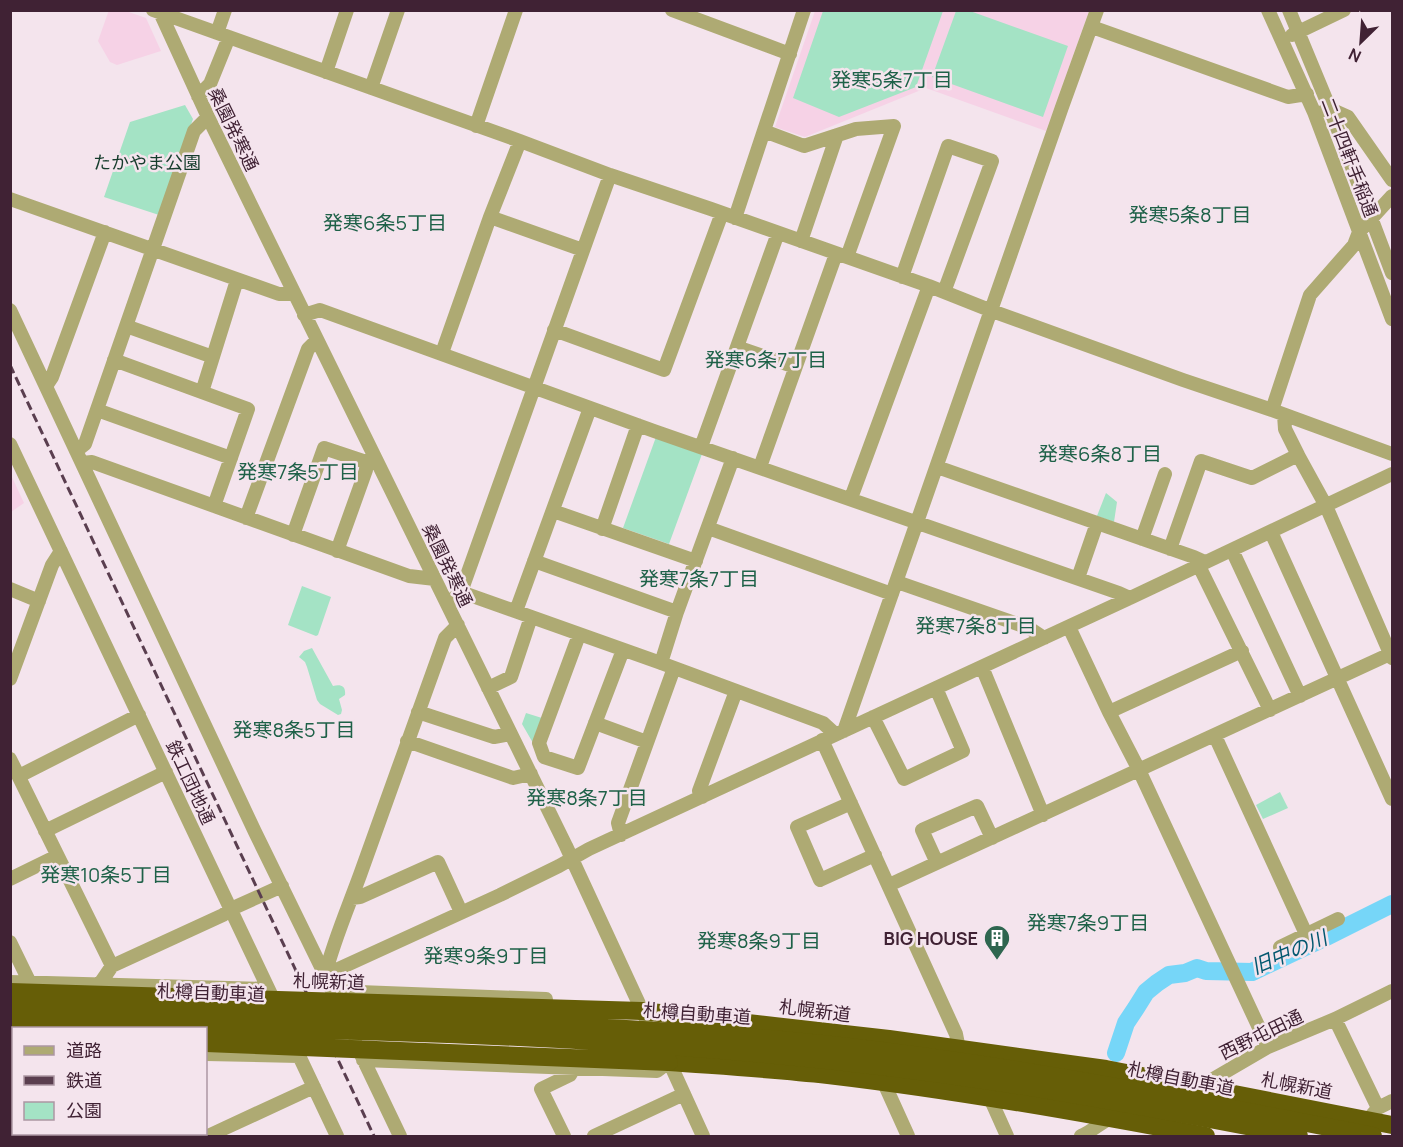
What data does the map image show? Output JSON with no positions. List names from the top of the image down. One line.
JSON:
{"streets":{"highway":["札幌新道","札樽自動車道"],"street":["桑園発寒通","二十四軒手稲通","鉄工団地通","西野屯田通"]},"crossings":[["桑園発寒通","札幌新道"],["札幌新道","札樽自動車道"],["札幌新道","西野屯田通"]],"districts":["発寒5条7丁目","発寒5条8丁目","発寒6条5丁目","発寒6条7丁目","発寒6条8丁目","発寒7条5丁目","発寒7条7丁目","発寒7条8丁目","発寒8条5丁目","発寒8条7丁目","発寒10条5丁目","発寒7条9丁目","発寒8条9丁目","発寒9条9丁目"],"water":["旧中の川"],"parks":["たかやま公園"],"places":{"building":["BIG HOUSE"]},"legend":["道路","鉄道","公園"],"north":"bottom left"}
